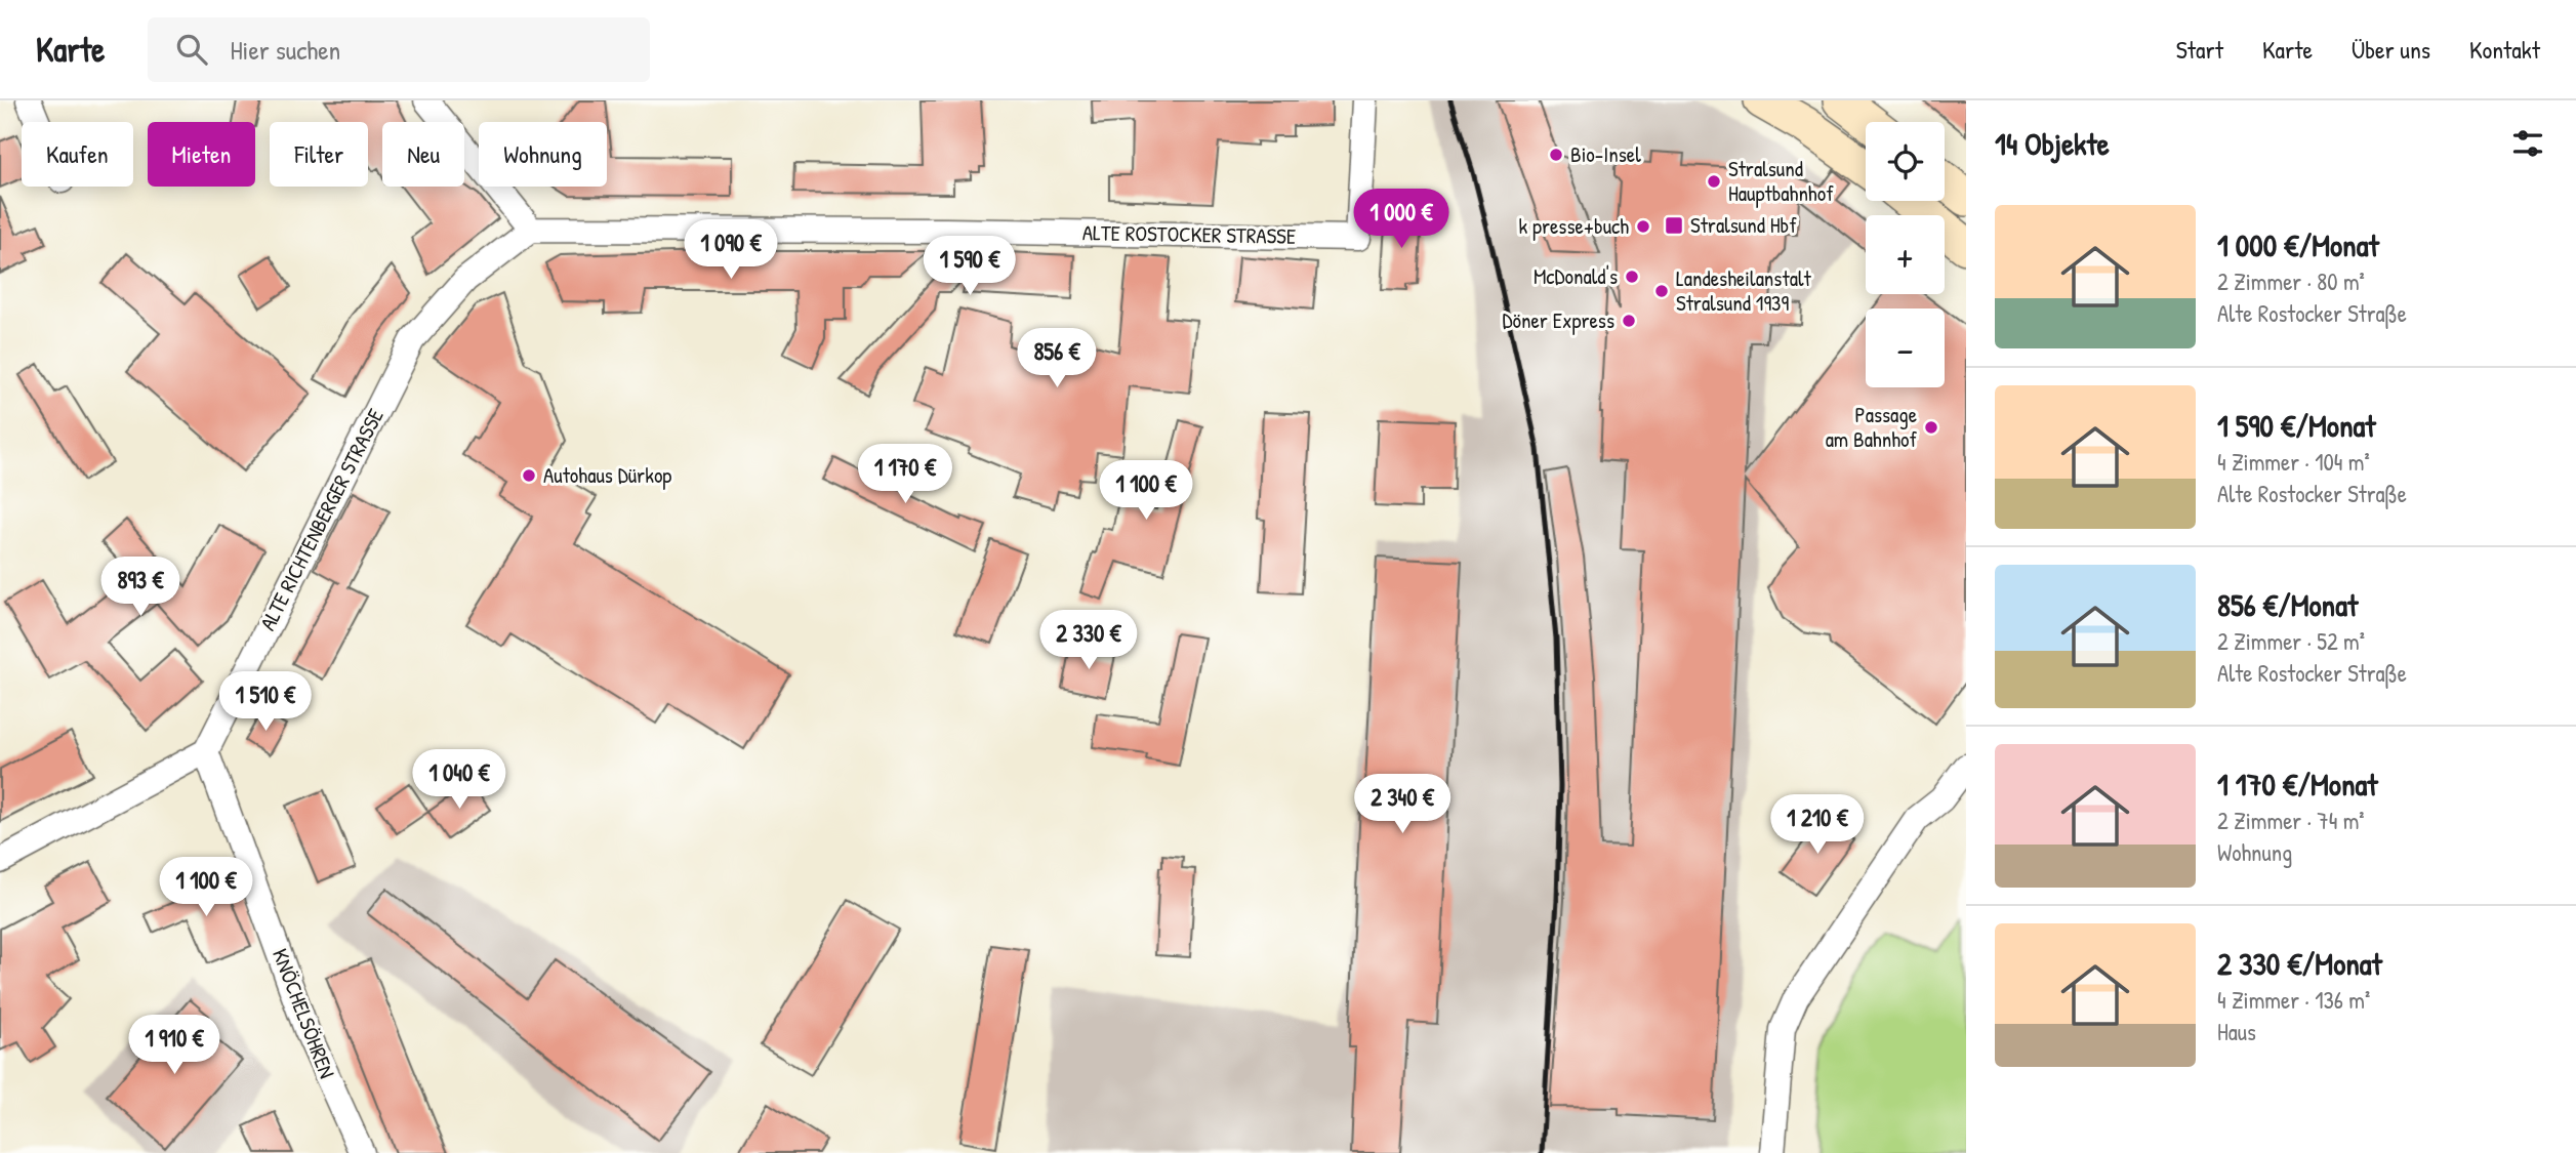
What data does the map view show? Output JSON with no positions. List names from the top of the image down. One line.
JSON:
{"streets":{"street":["ALTE ROSTOCKER STRASSE","ALTE RICHTENBERGER STRASSE","KNÖCHELSÖHREN"]},"crossings":[["ALTE ROSTOCKER STRASSE","ALTE RICHTENBERGER STRASSE"],["ALTE RICHTENBERGER STRASSE","KNÖCHELSÖHREN"]],"places":{"other":["Bio-Insel","Stralsund Hauptbahnhof","k presse+buch","McDonald's","Landesheilanstalt Stralsund 1939","Döner Express","Passage am Bahnhof","Autohaus Dürkop"],"transit":["Stralsund Hbf"]},"page":{"header":"Karte","search":"Hier suchen","nav":["Start","Karte","Über uns","Kontakt"],"heading":"14 Objekte","map_buttons":["+","−"],"chip":["Kaufen","Mieten","Filter","Neu","Wohnung"],"list":[{"name":"1 000 €/Monat","note":"2 Zimmer · 80 m² · Alte Rostocker Straße"},{"name":"1 590 €/Monat","note":"4 Zimmer · 104 m² · Alte Rostocker Straße"},{"name":"856 €/Monat","note":"2 Zimmer · 52 m² · Alte Rostocker Straße"},{"name":"1 170 €/Monat","note":"2 Zimmer · 74 m² · Wohnung"},{"name":"2 330 €/Monat","note":"4 Zimmer · 136 m² · Haus"}],"price":["1 000 €","1 090 €","1 590 €","856 €","1 170 €","1 100 €","893 €","2 330 €","1 510 €","1 040 €","2 340 €","1 210 €","1 100 €","1 910 €"]}}
